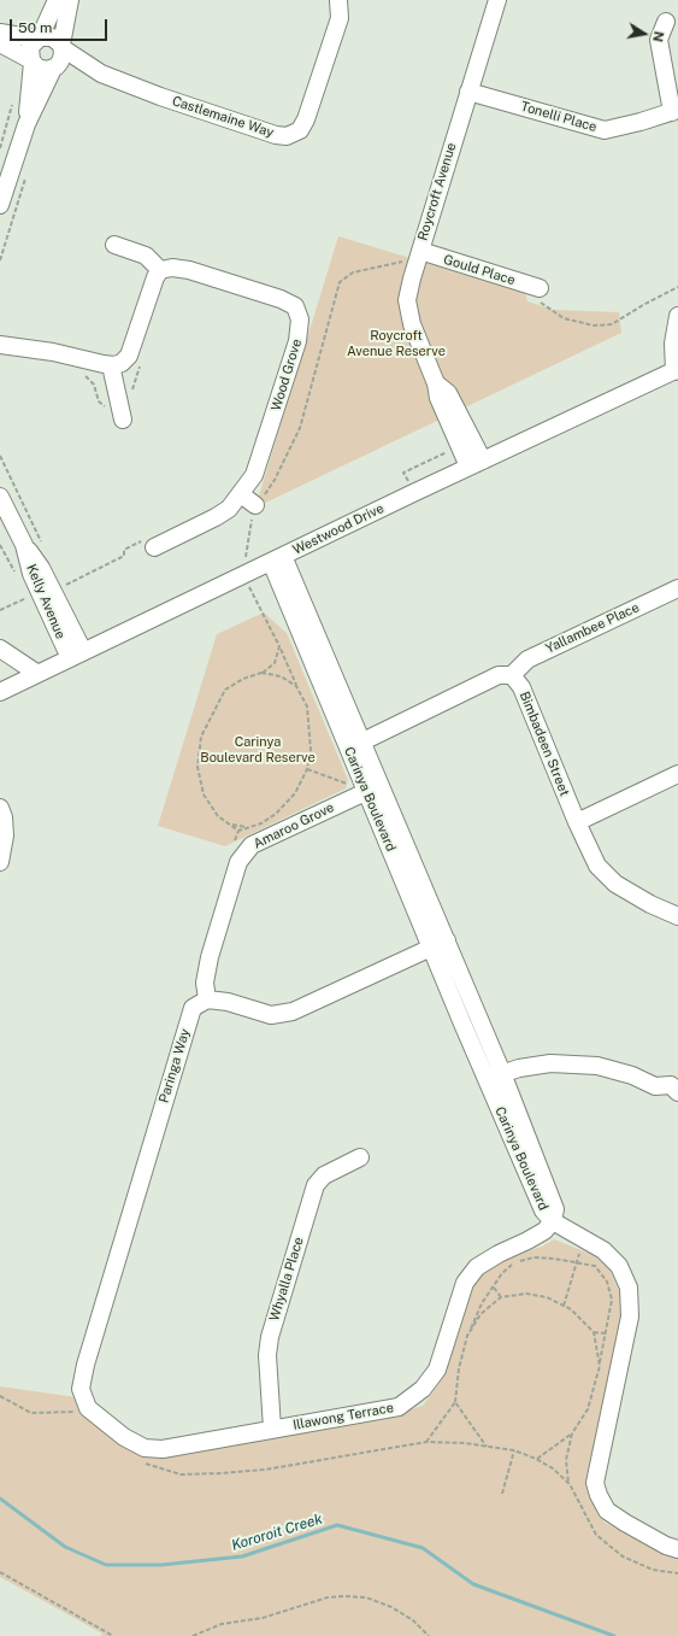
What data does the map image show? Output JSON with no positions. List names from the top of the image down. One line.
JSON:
{"streets":{"street":["Castlemaine Way","Tonelli Place","Roycroft Avenue","Gould Place","Wood Grove","Westwood Drive","Kelly Avenue","Yallambee Place","Bimbadeen Street","Carinya Boulevard","Amaroo Grove","Paringa Way","Whyalla Place","Illawong Terrace"]},"crossings":[["Tonelli Place","Roycroft Avenue"],["Roycroft Avenue","Gould Place"],["Roycroft Avenue","Westwood Drive"],["Westwood Drive","Kelly Avenue"],["Westwood Drive","Carinya Boulevard"],["Yallambee Place","Bimbadeen Street"],["Carinya Boulevard","Amaroo Grove"],["Carinya Boulevard","Illawong Terrace"],["Amaroo Grove","Paringa Way"],["Paringa Way","Illawong Terrace"],["Whyalla Place","Illawong Terrace"]],"water":["Kororoit Creek"],"parks":["Roycroft Avenue Reserve","Carinya Boulevard Reserve"],"scale_bar":"50 m","north":"right"}
